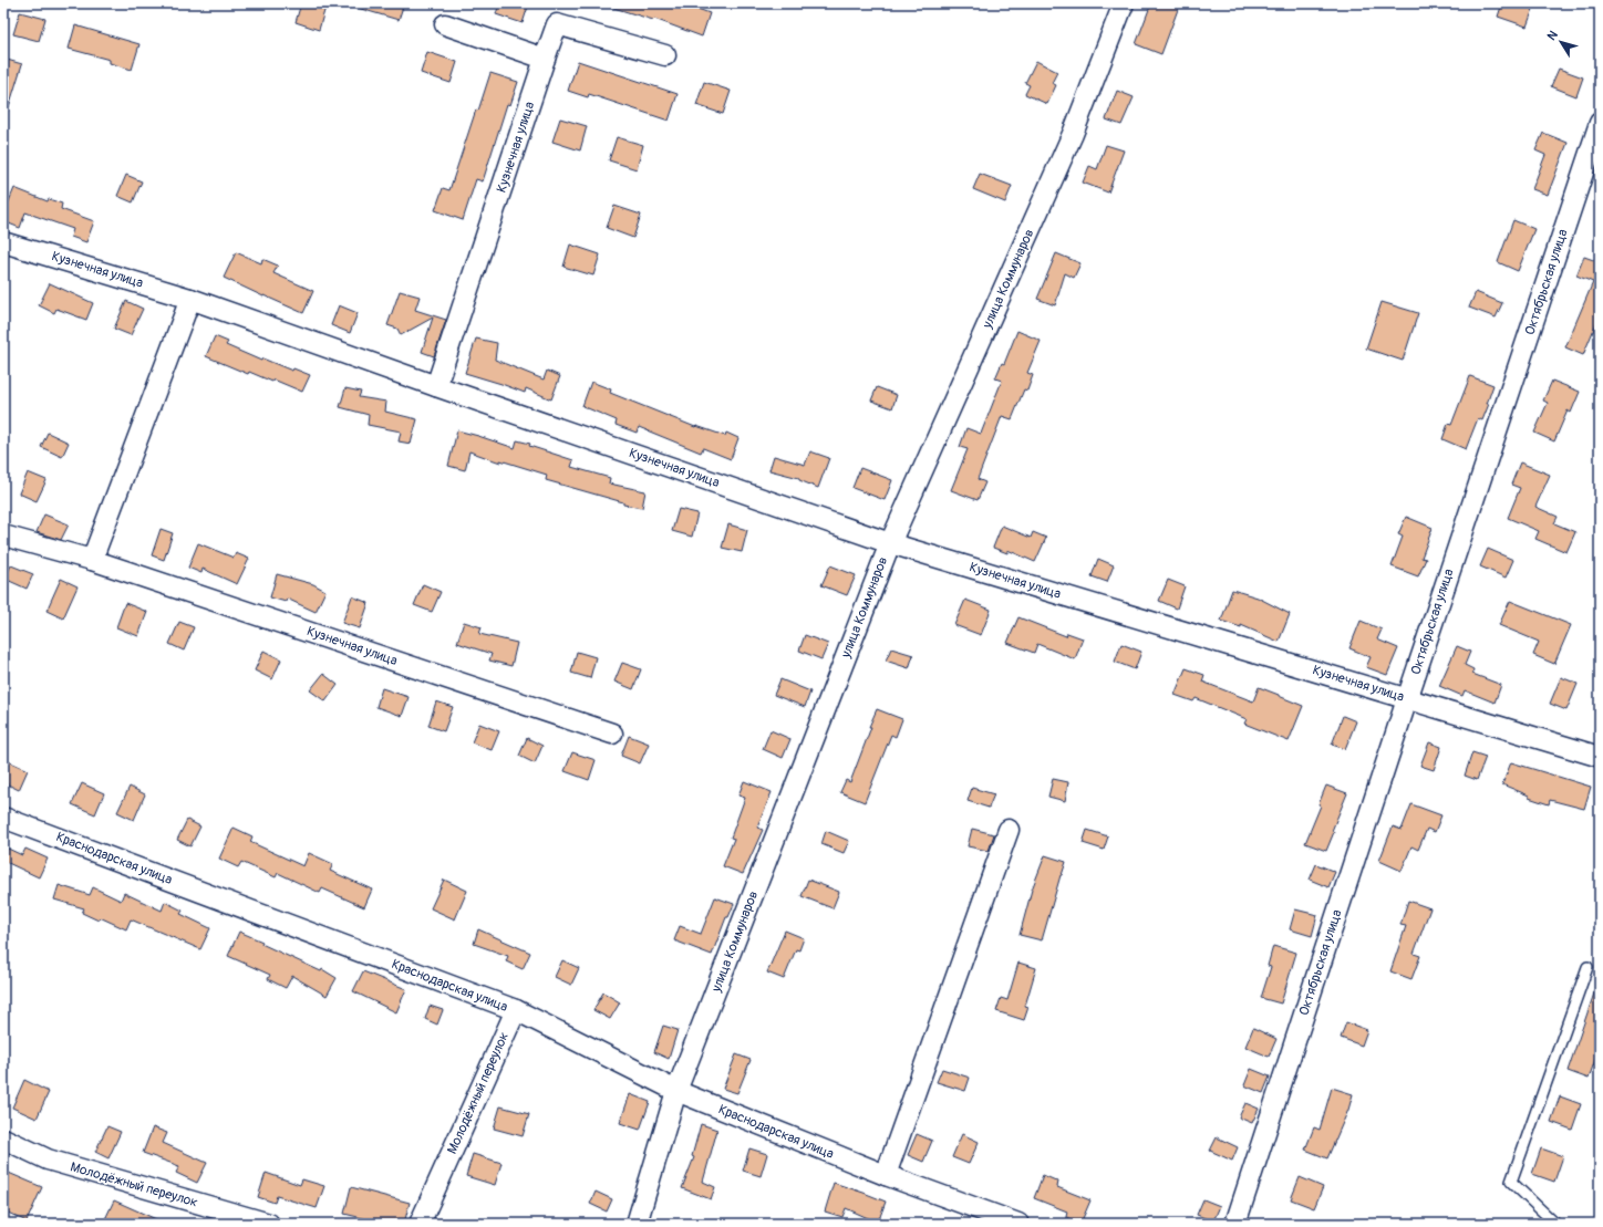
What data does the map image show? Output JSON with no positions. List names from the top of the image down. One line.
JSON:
{"streets":{"street":["Кузнечная улица","улица Коммунаров","Октябрьская улица","Краснодарская улица","Молодёжный переулок"]},"crossings":[["Кузнечная улица","улица Коммунаров"],["Кузнечная улица","Октябрьская улица"],["улица Коммунаров","Краснодарская улица"],["Краснодарская улица","Молодёжный переулок"]],"north":"top left"}
